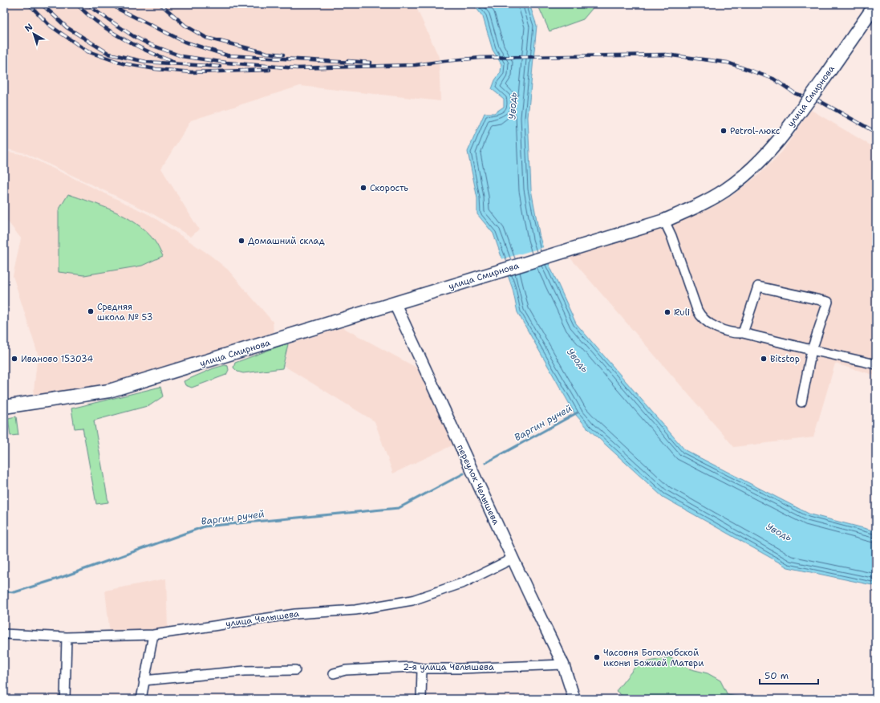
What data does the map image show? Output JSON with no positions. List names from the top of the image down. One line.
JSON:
{"streets":{"main road":["улица Смирнова"],"street":["переулок Челышева","улица Челышева","2-я улица Челышева"]},"crossings":[["улица Смирнова","переулок Челышева"],["переулок Челышева","улица Челышева"],["переулок Челышева","2-я улица Челышева"]],"water":["Уводь","Варгин ручей"],"places":["Petrol-люкс","Скорость","Домашний склад","Средняя школа № 53","Ruli","Иваново 153034","Bitstop","Часовня Боголюбской иконы Божией Матери"],"scale_bar":"50 m","north":"top left"}
